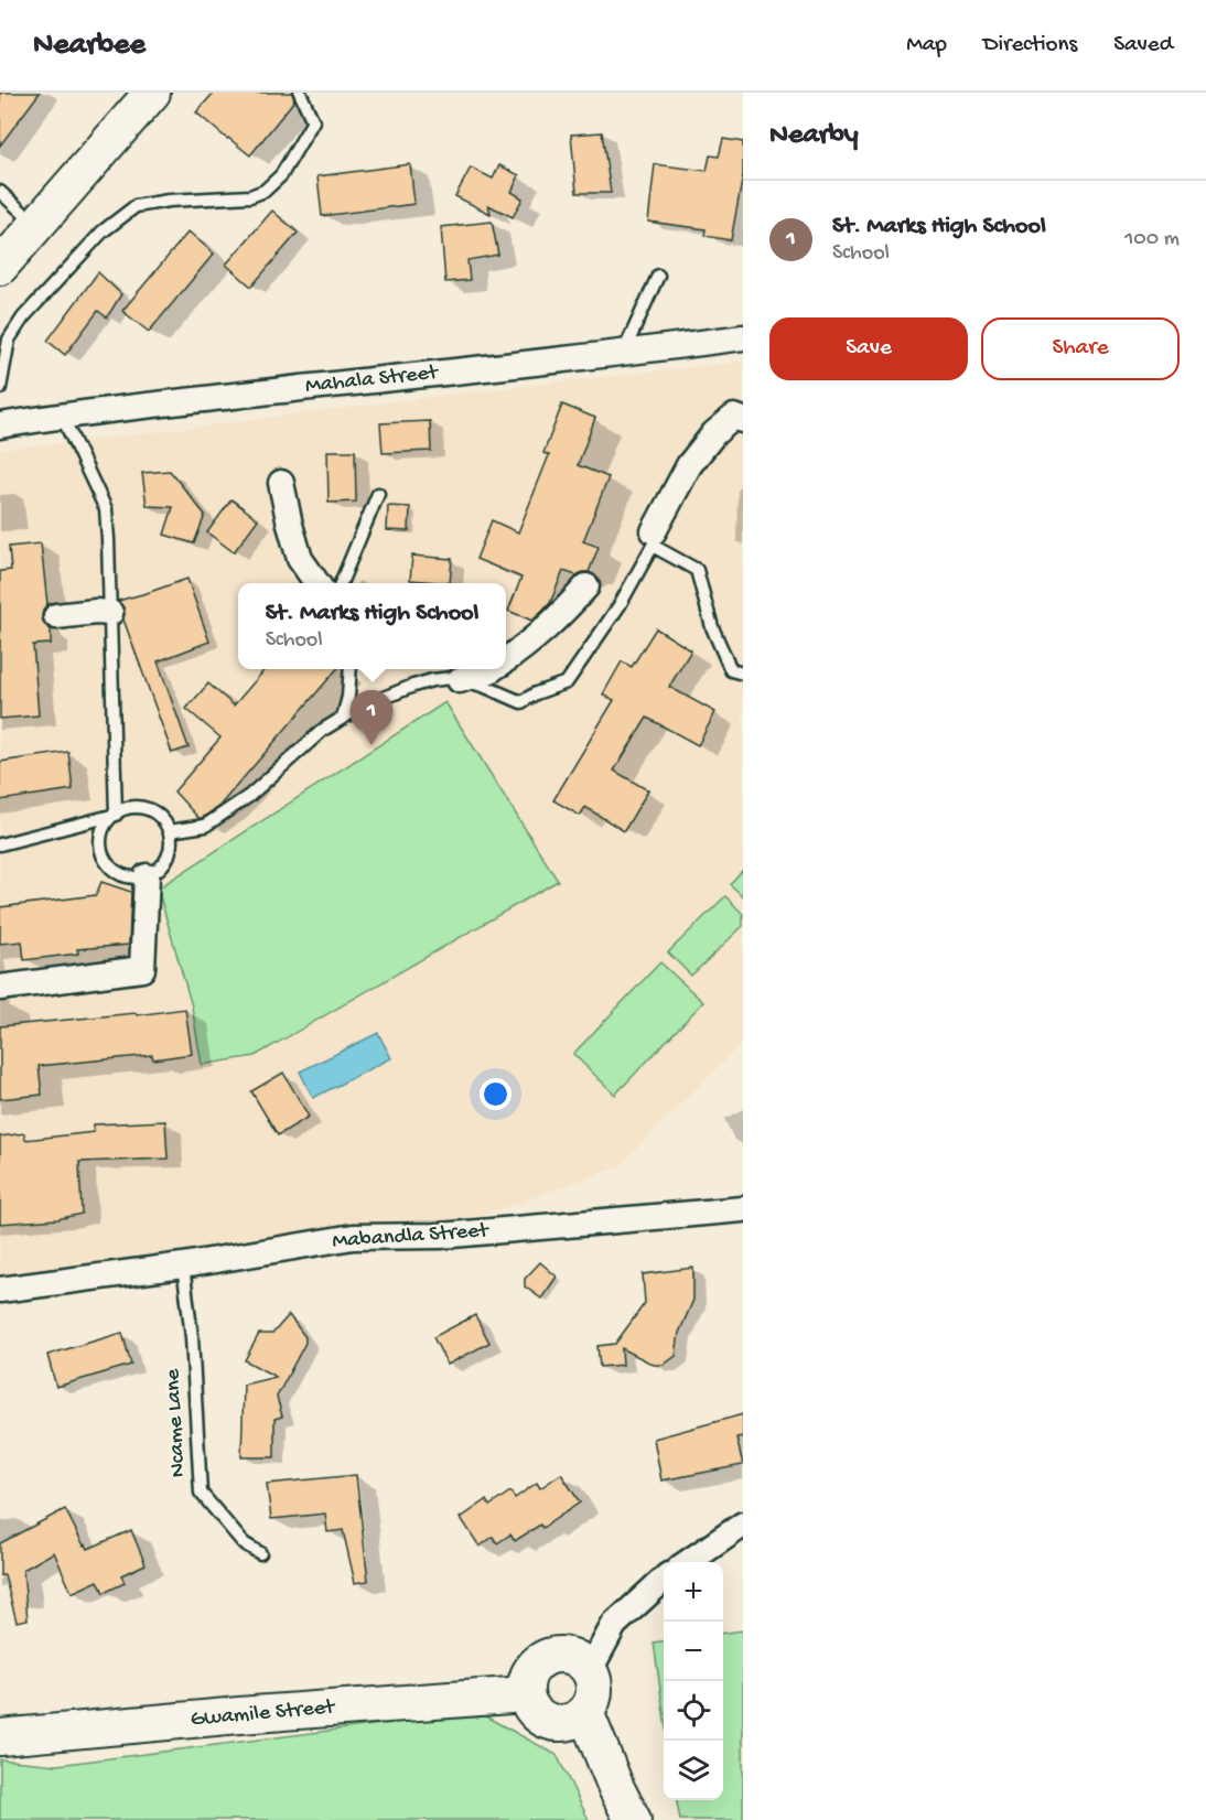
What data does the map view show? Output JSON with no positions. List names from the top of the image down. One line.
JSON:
{"streets":{"main road":["Gwamile Street"],"street":["Mahala Street","Mabandla Street"],"lane":["Ncame Lane"]},"crossings":[["Mabandla Street","Ncame Lane"]],"page":{"header":"Nearbee","nav":["Map","Directions","Saved"],"heading":"Nearby","list":[{"mark":"1","name":"St. Marks High School","note":"School","value":"100 m"}],"buttons":["Save","Share"],"popup":["St. Marks High School","School"],"pins":"1","map_buttons":["+","−"]}}
